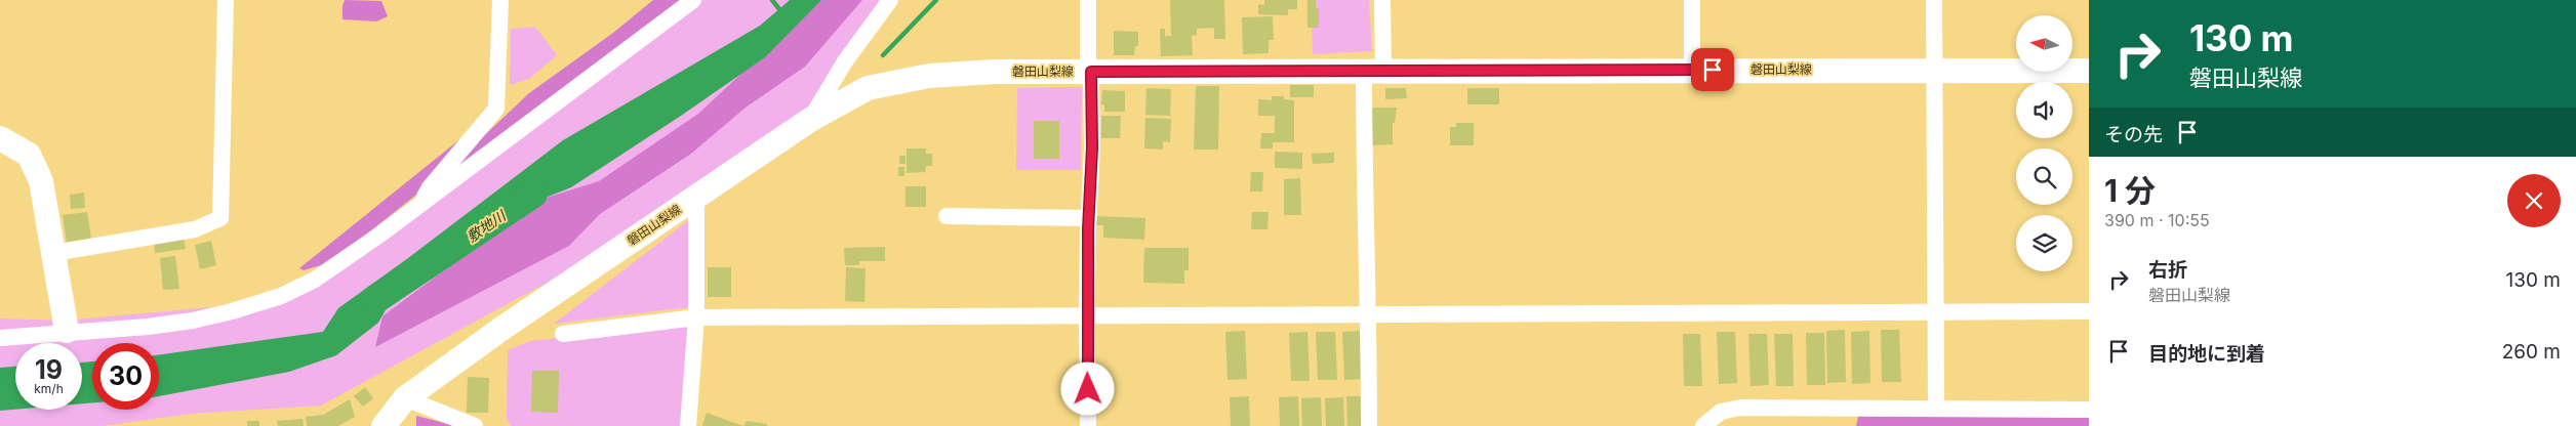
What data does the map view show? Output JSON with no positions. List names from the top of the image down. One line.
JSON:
{"streets":{"main road":["磐田山梨線"]},"water":["敷地川"],"north":"left","page":{"turn":["130 m","磐田山梨線"],"then":"その先","heading":["1 分","390 m · 10:55"],"list":[{"name":"右折","note":"磐田山梨線","value":"130 m"},{"name":"目的地に到着","value":"260 m"}],"speed":"19 km/h","limit":"30"}}
